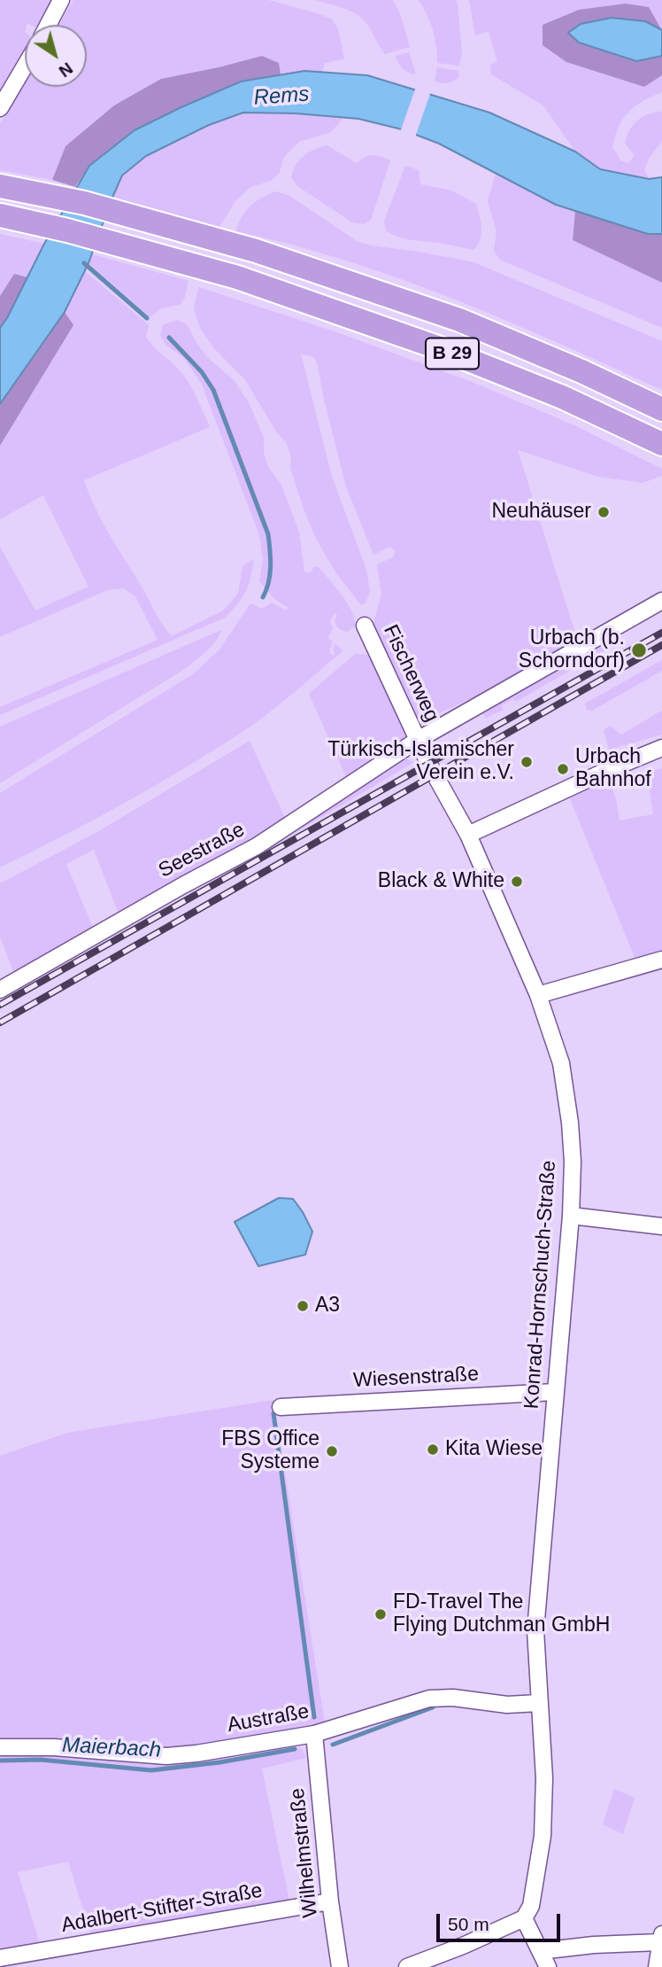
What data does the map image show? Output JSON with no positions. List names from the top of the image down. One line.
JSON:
{"streets":{"highway":["B 29"],"street":["Fischerweg","Seestraße","Konrad-Hornschuch-Straße","Wiesenstraße","Austraße","Wilhelmstraße","Adalbert-Stifter-Straße"]},"crossings":[["Fischerweg","Seestraße"],["Fischerweg","Konrad-Hornschuch-Straße"],["Seestraße","Konrad-Hornschuch-Straße"],["Konrad-Hornschuch-Straße","Wiesenstraße"],["Konrad-Hornschuch-Straße","Austraße"],["Austraße","Wilhelmstraße"],["Wilhelmstraße","Adalbert-Stifter-Straße"]],"water":["Rems","Maierbach"],"places":["Neuhäuser","Urbach (b. Schorndorf)","Türkisch-Islamischer Verein e.V.","Urbach Bahnhof","Black & White","A3","Kita Wiese","FBS Office Systeme","FD-Travel The Flying Dutchman GmbH"],"scale_bar":"50 m","north":"bottom right"}
